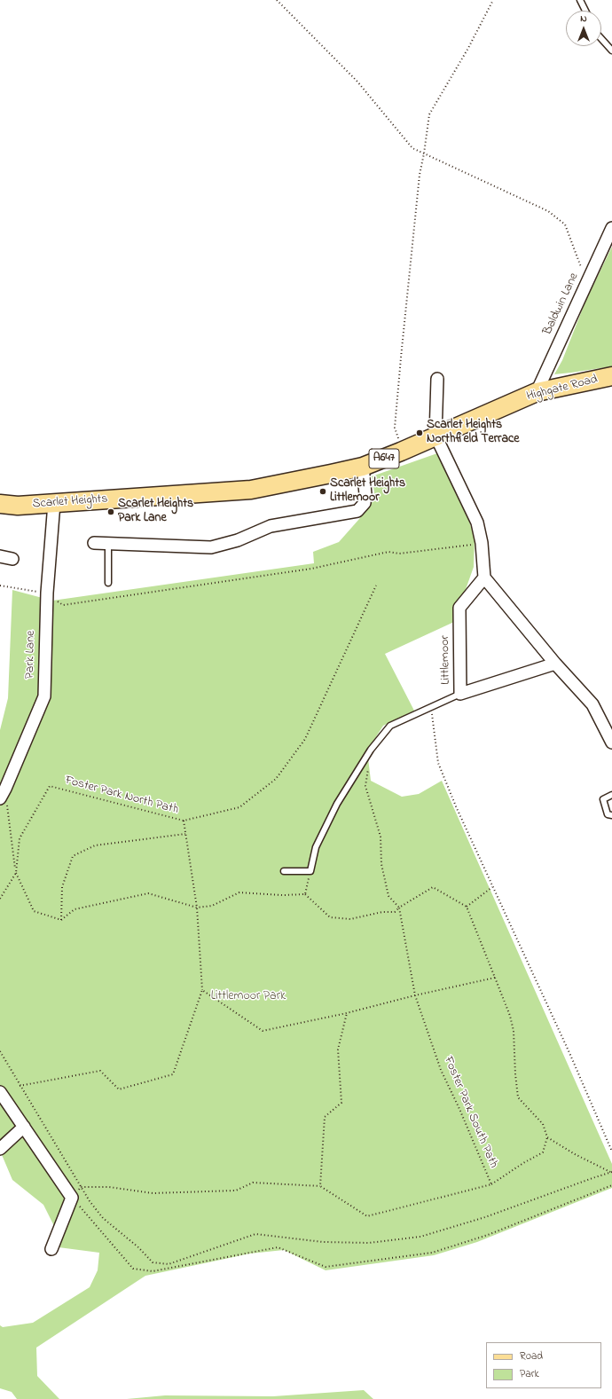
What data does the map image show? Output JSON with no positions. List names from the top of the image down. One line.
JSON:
{"streets":{"main road":["Highgate Road","A647","Scarlet Heights"],"street":["Baldwin Lane","Park Lane","Littlemoor"],"path":["Foster Park North Path","Foster Park South Path"]},"crossings":[["Baldwin Lane","Highgate Road"],["Highgate Road","A647"],["A647","Scarlet Heights"],["Scarlet Heights","Park Lane"]],"parks":["Littlemoor Park"],"places":["Scarlet Heights Northfield Terrace","Scarlet Heights Littlemoor","Scarlet Heights Park Lane"],"legend":["Road","Park"],"north":"top"}
